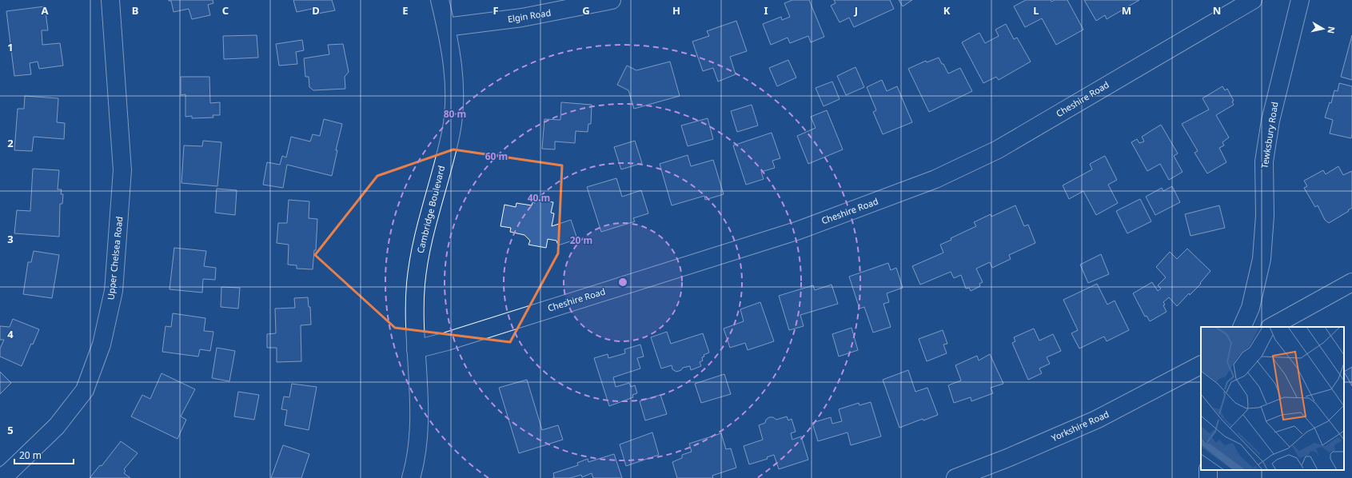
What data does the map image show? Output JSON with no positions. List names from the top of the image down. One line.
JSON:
{"streets":{"street":["Elgin Road","Cheshire Road","Tewksbury Road","Cambridge Boulevard","Upper Chelsea Road","Yorkshire Road"]},"crossings":[["Elgin Road","Cambridge Boulevard"],["Cheshire Road","Cambridge Boulevard"]],"scale_bar":"20 m","north":"right","grid":{"columns":["A","B","C","D","E","F","G","H","I","J","K","L","M","N"],"rows":["1","2","3","4","5"]},"rings":["80 m","60 m","40 m","20 m"]}
